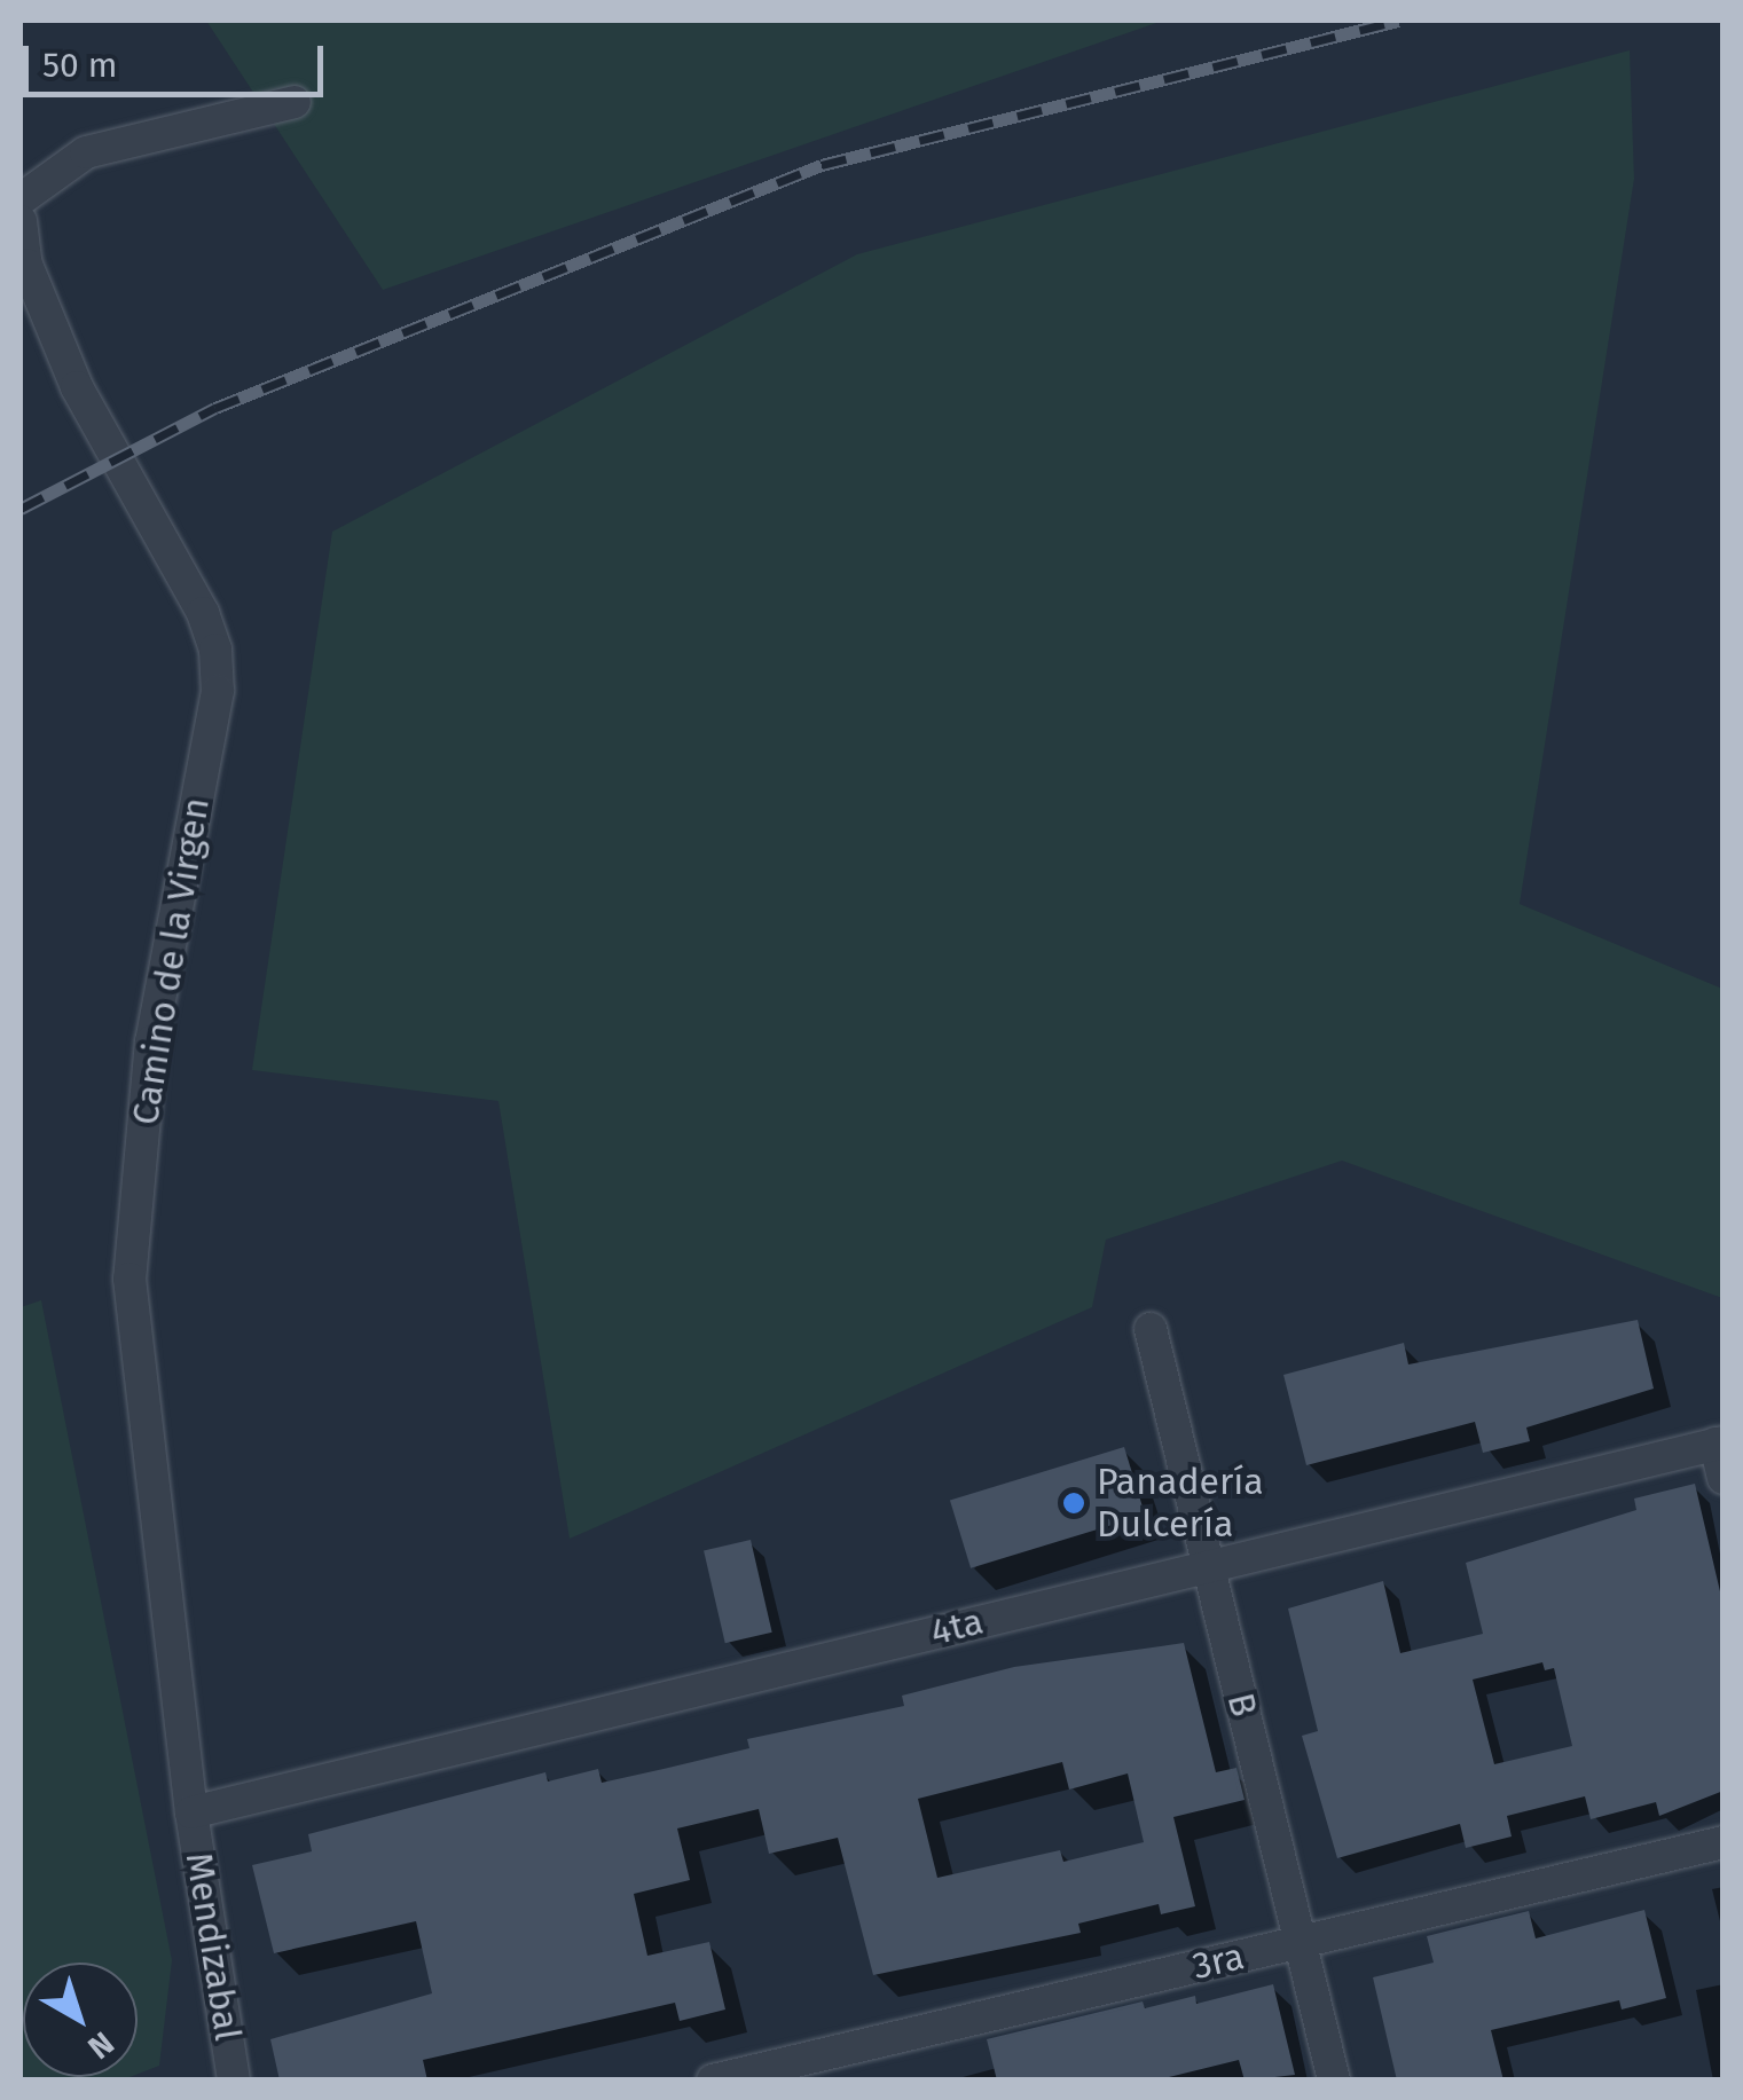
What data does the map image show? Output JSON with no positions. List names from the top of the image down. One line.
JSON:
{"streets":{"street":["Camino de la Virgen","4ta","B","Mendizabal","3ra"]},"crossings":[["Camino de la Virgen","4ta"],["Camino de la Virgen","Mendizabal"],["4ta","B"],["4ta","Mendizabal"],["B","3ra"]],"places":["Panadería Dulcería"],"scale_bar":"50 m","north":"bottom right"}
